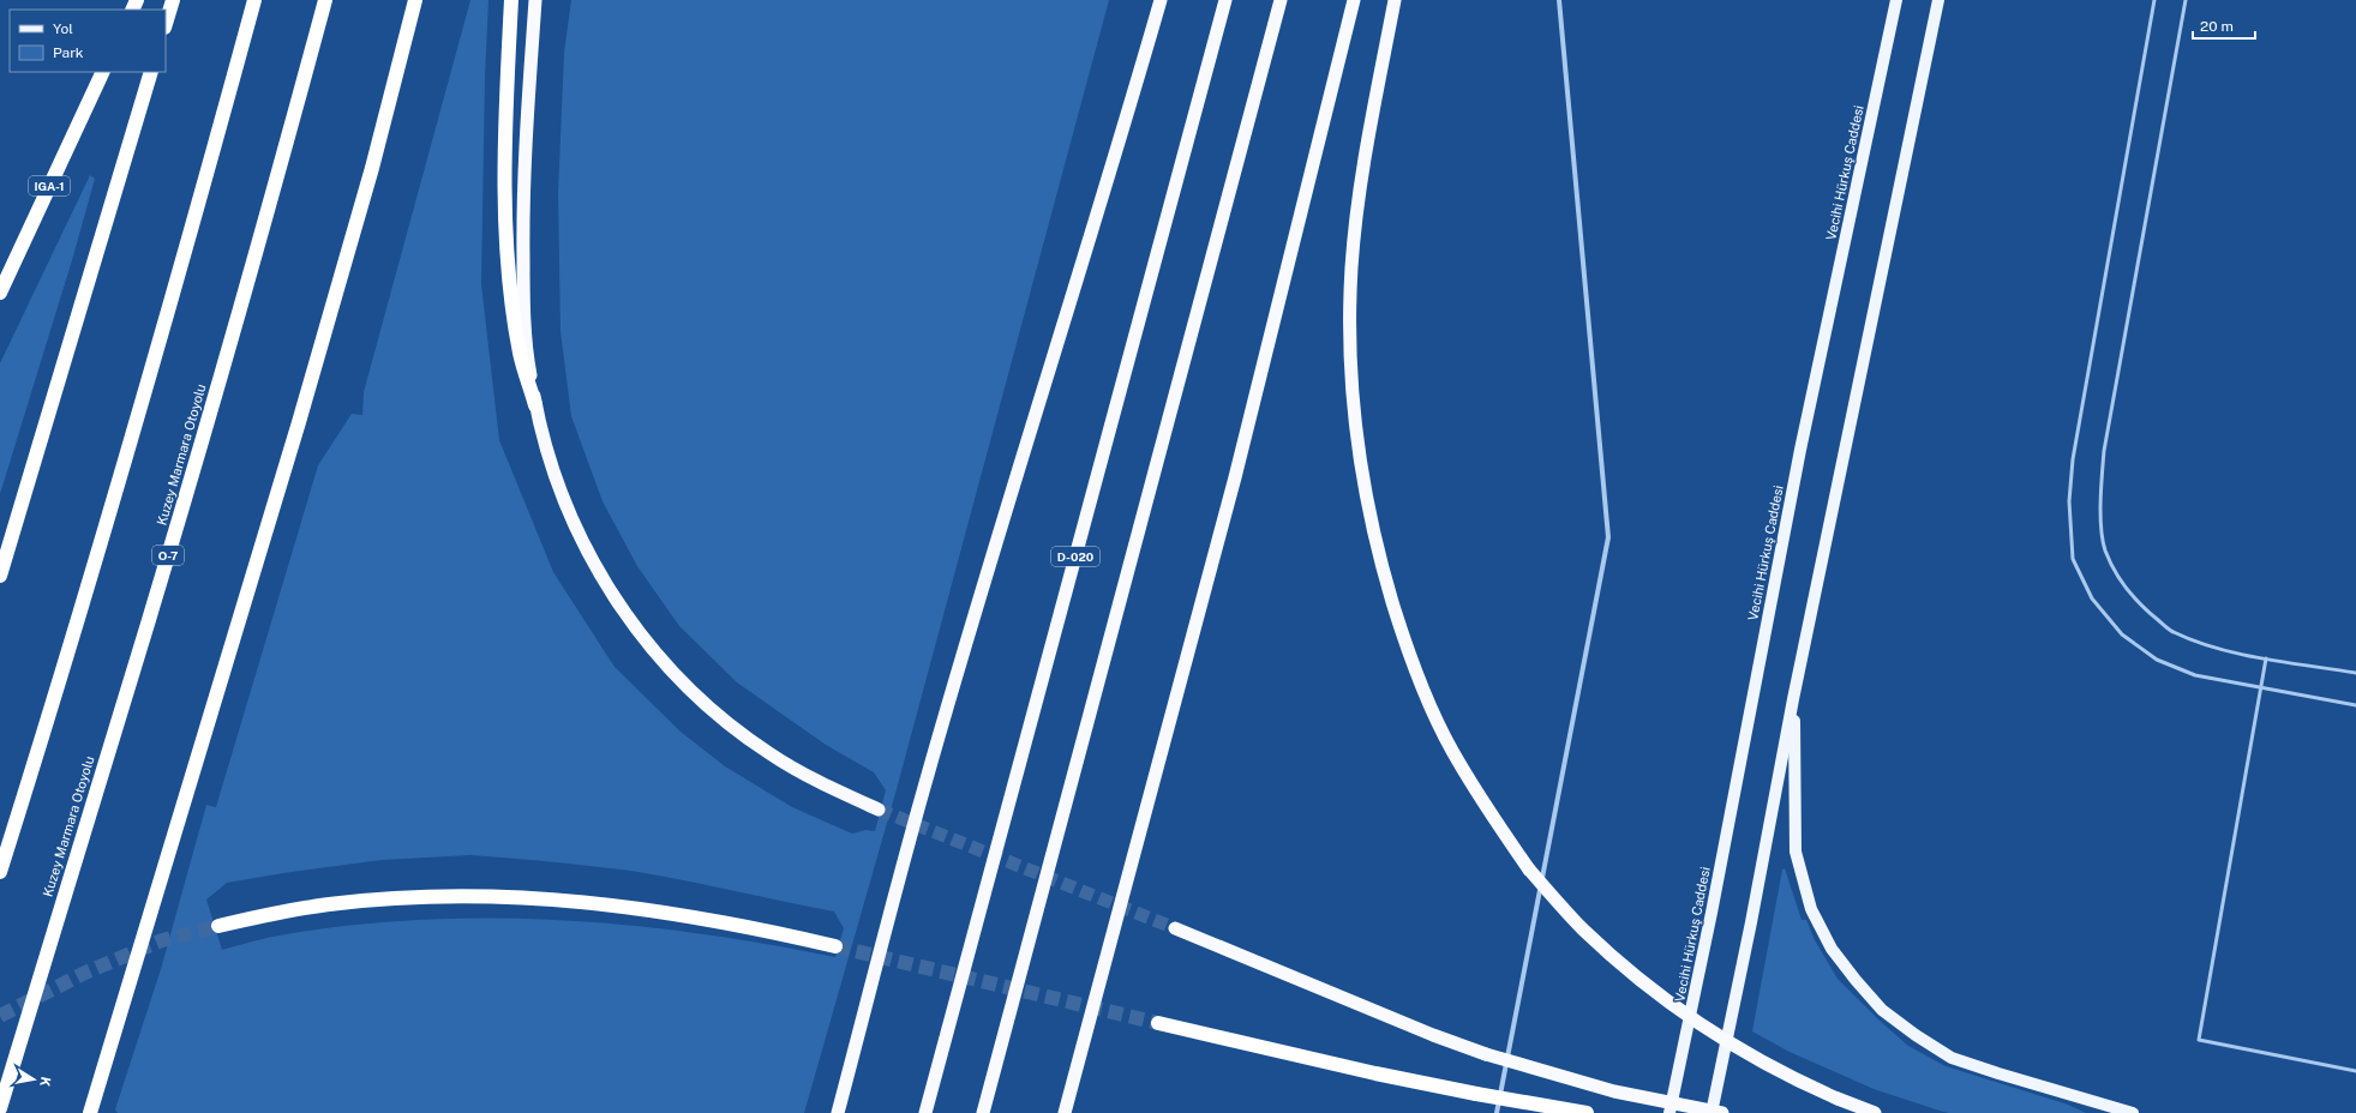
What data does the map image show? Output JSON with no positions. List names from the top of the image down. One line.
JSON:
{"streets":{"highway":["IGA-1","Kuzey Marmara Otoyolu","O-7","D-020"],"main road":["Vecihi Hürkuş Caddesi"]},"legend":["Yol","Park"],"scale_bar":"20 m","north":"right"}
